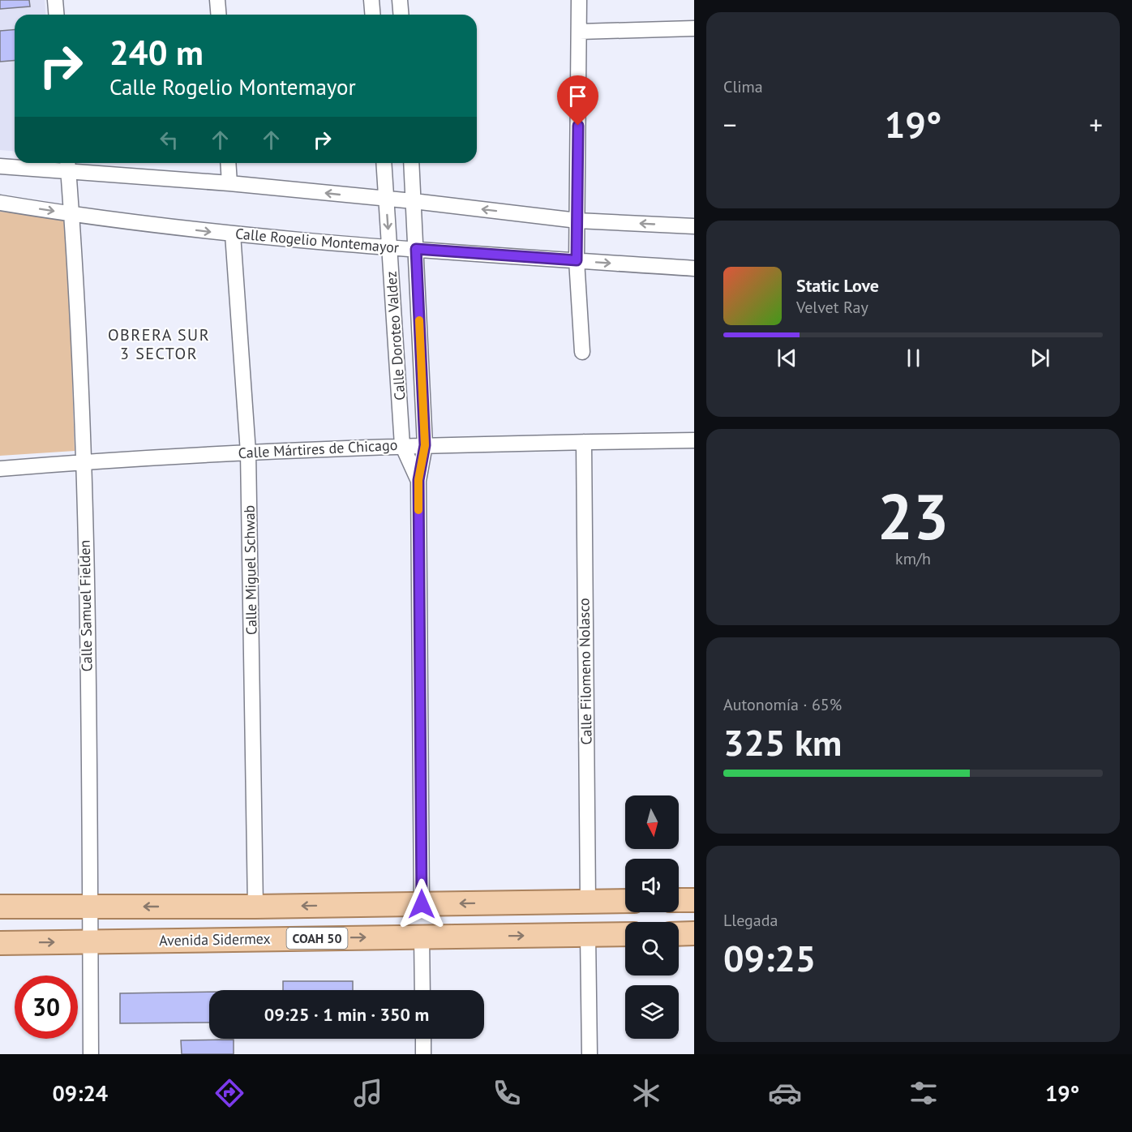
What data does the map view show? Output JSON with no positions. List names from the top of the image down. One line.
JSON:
{"streets":{"main road":["COAH 50","Avenida Sidermex"],"street":["Calle Rogelio Montemayor","Calle Doroteo Valdez","Calle Mártires de Chicago","Calle Miguel Schwab","Calle Samuel Fielden","Calle Filomeno Nolasco"]},"crossings":[["Calle Rogelio Montemayor","Calle Doroteo Valdez"],["Calle Rogelio Montemayor","Calle Miguel Schwab"],["Calle Rogelio Montemayor","Calle Samuel Fielden"],["Calle Doroteo Valdez","Calle Mártires de Chicago"],["Calle Doroteo Valdez","COAH 50"],["Calle Mártires de Chicago","Calle Miguel Schwab"],["Calle Mártires de Chicago","Calle Samuel Fielden"],["Calle Mártires de Chicago","Calle Filomeno Nolasco"],["Calle Miguel Schwab","COAH 50"],["Calle Samuel Fielden","COAH 50"],["Calle Samuel Fielden","Avenida Sidermex"],["Calle Filomeno Nolasco","COAH 50"]],"districts":["OBRERA SUR 3 SECTOR"],"north":"bottom","page":{"tile":["Clima",["23","km/h"],["Autonomía · 65%","325 km"],["Llegada","09:25"]],"turn":["240 m","Calle Rogelio Montemayor"],"heat":["−","19°","+"],"song":["Static Love","Velvet Ray"],"limit":"30","trip":"09:25 · 1 min · 350 m","tabs":["09:24","19°"]}}
